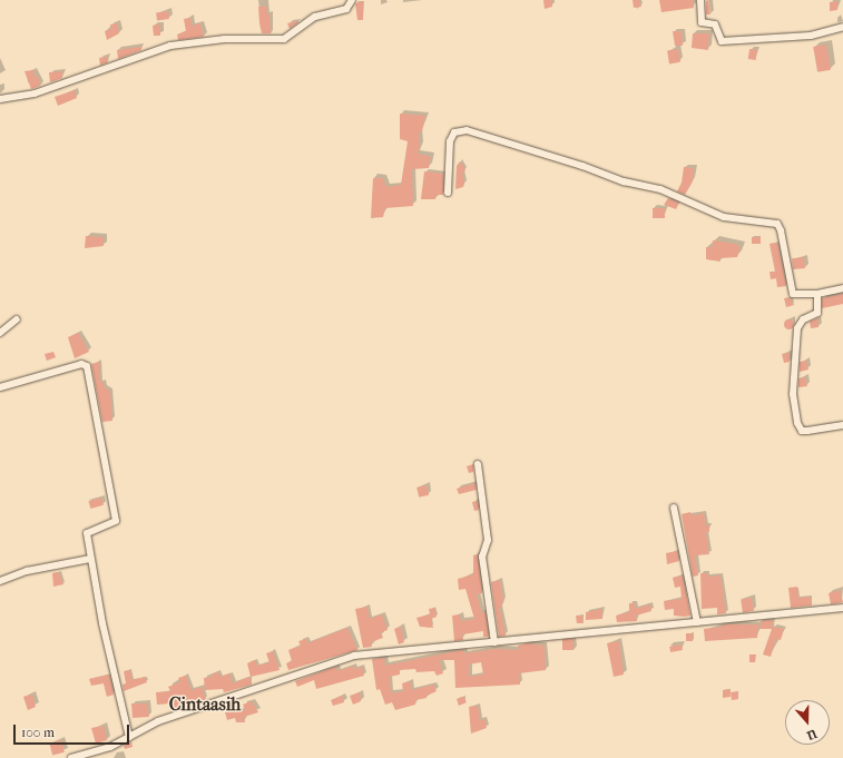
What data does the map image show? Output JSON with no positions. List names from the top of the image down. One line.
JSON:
{"districts":["Cintaasih"],"scale_bar":"100 m","north":"bottom"}
